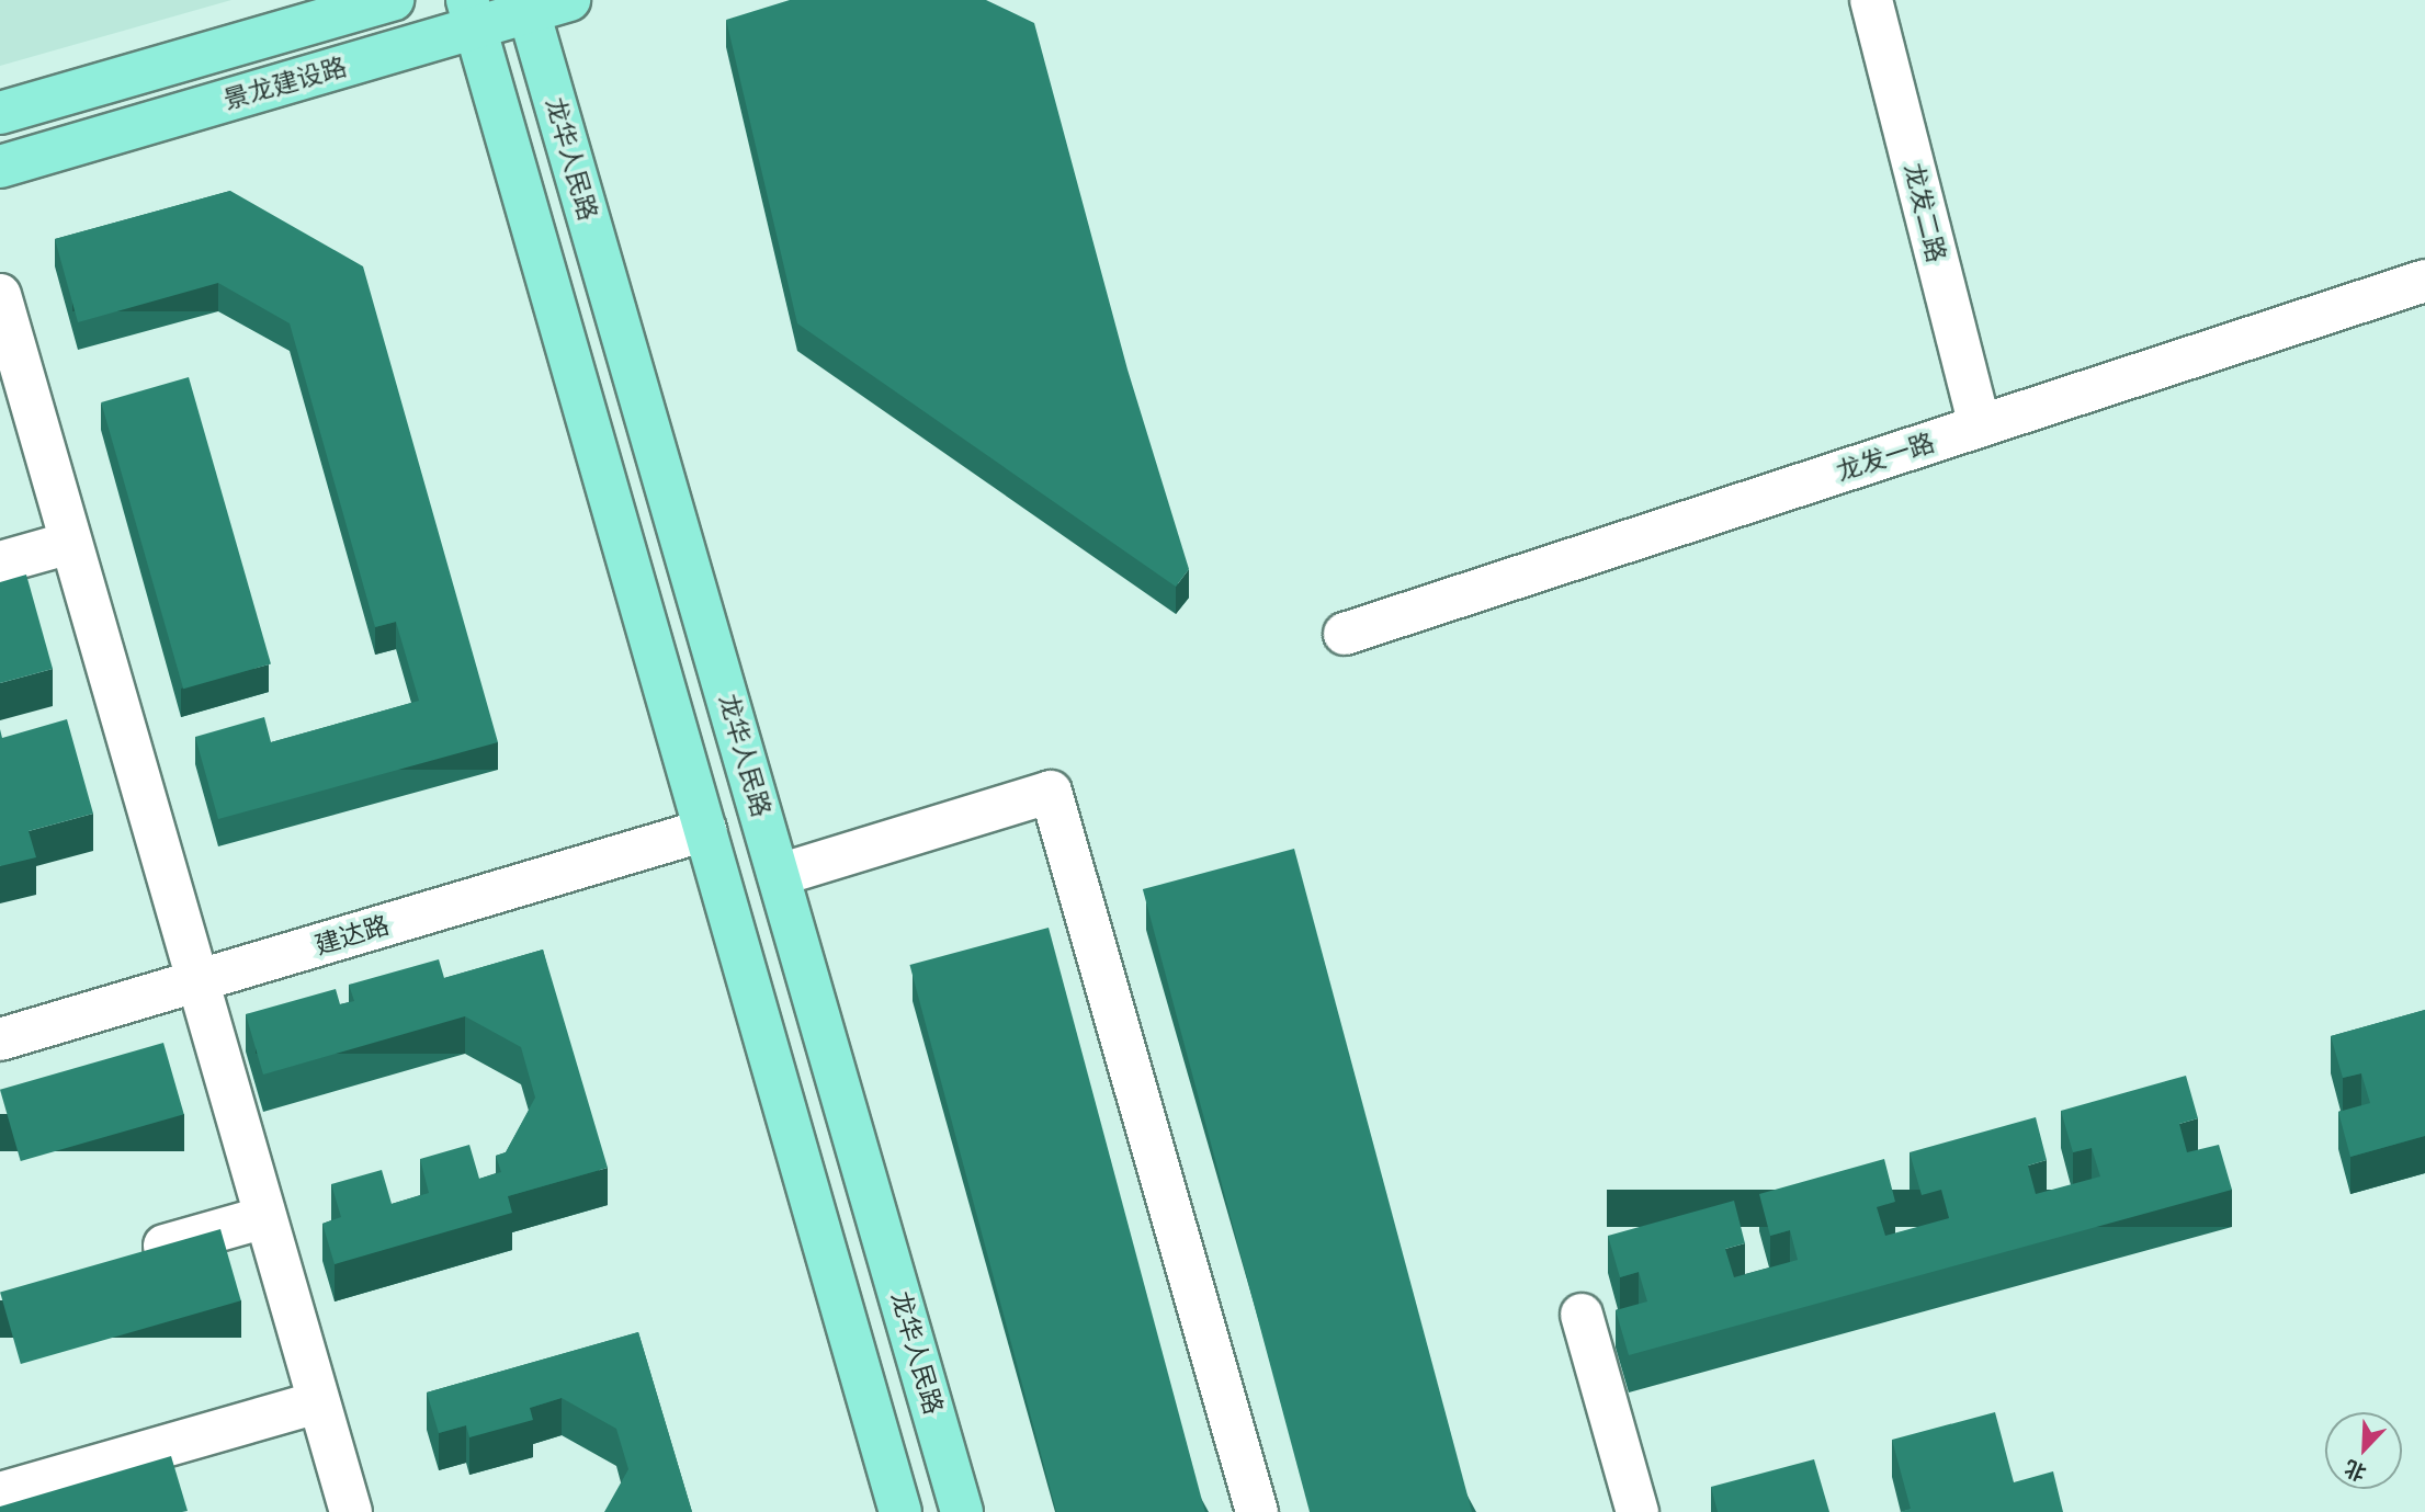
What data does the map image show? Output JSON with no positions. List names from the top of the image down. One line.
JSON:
{"streets":{"main road":["景龙建设路","龙华人民路"],"street":["龙发二路","龙发一路","建达路"]},"crossings":[["景龙建设路","龙华人民路"],["龙发二路","龙发一路"]],"north":"bottom left"}
